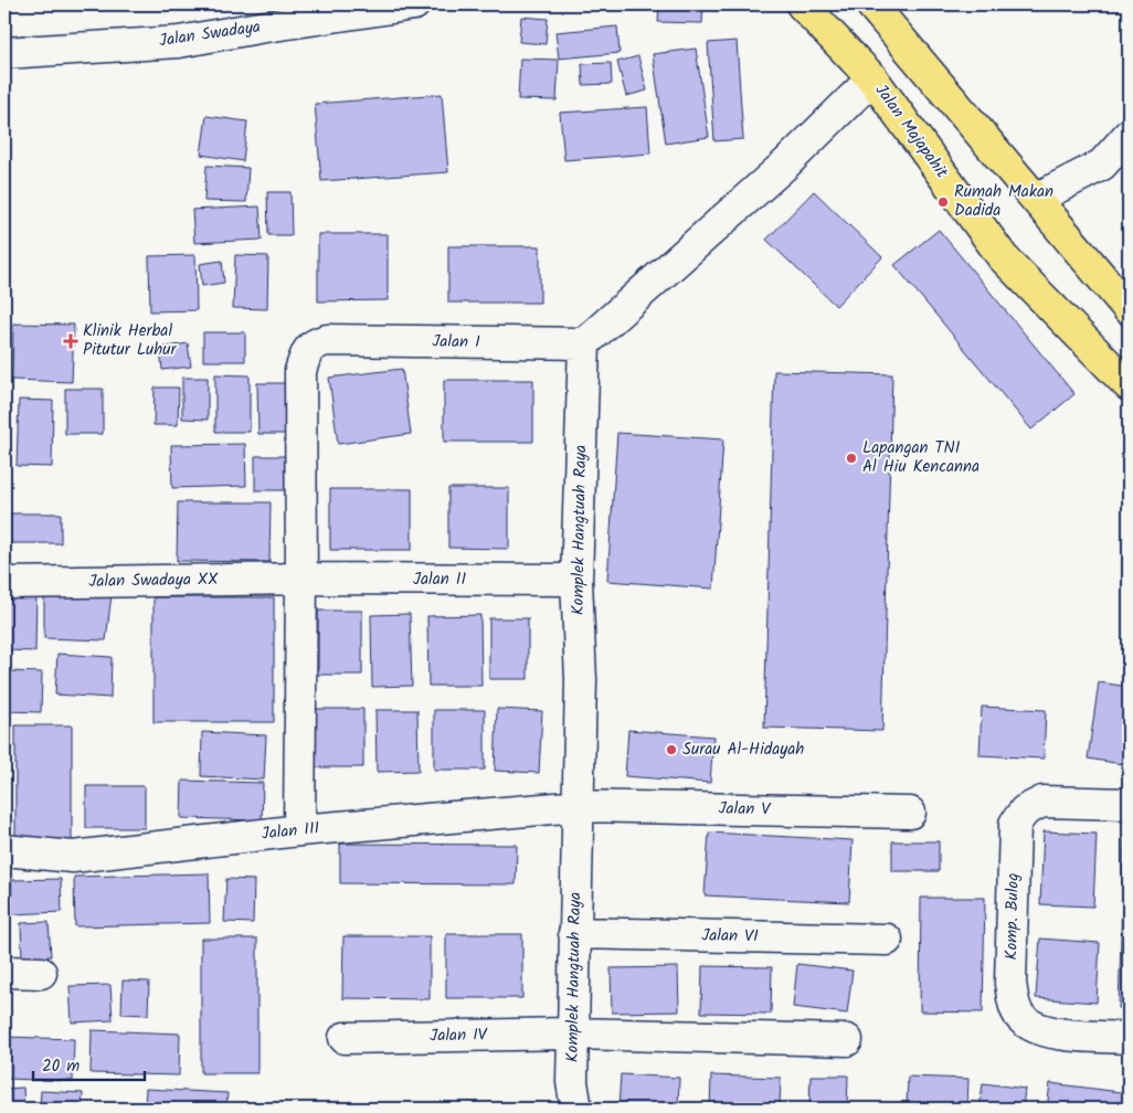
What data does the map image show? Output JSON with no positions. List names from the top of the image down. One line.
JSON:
{"streets":{"main road":["Jalan Majapahit"],"street":["Jalan Swadaya","Jalan I","Komplek Hangtuah Raya","Jalan II","Jalan Swadaya XX","Jalan V","Jalan III","Komp. Bulog","Jalan VI","Jalan IV"]},"crossings":[["Jalan I","Komplek Hangtuah Raya"],["Jalan I","Jalan II"],["Jalan I","Jalan Swadaya XX"],["Komplek Hangtuah Raya","Jalan II"],["Komplek Hangtuah Raya","Jalan V"],["Komplek Hangtuah Raya","Jalan III"],["Komplek Hangtuah Raya","Jalan VI"],["Komplek Hangtuah Raya","Jalan IV"],["Jalan II","Jalan Swadaya XX"],["Jalan V","Jalan III"]],"places":{"other":["Rumah Makan Dadida","Lapangan TNI Al Hiu Kencanna","Surau Al-Hidayah"],"health":["Klinik Herbal Pitutur Luhur"]},"scale_bar":"20 m"}
